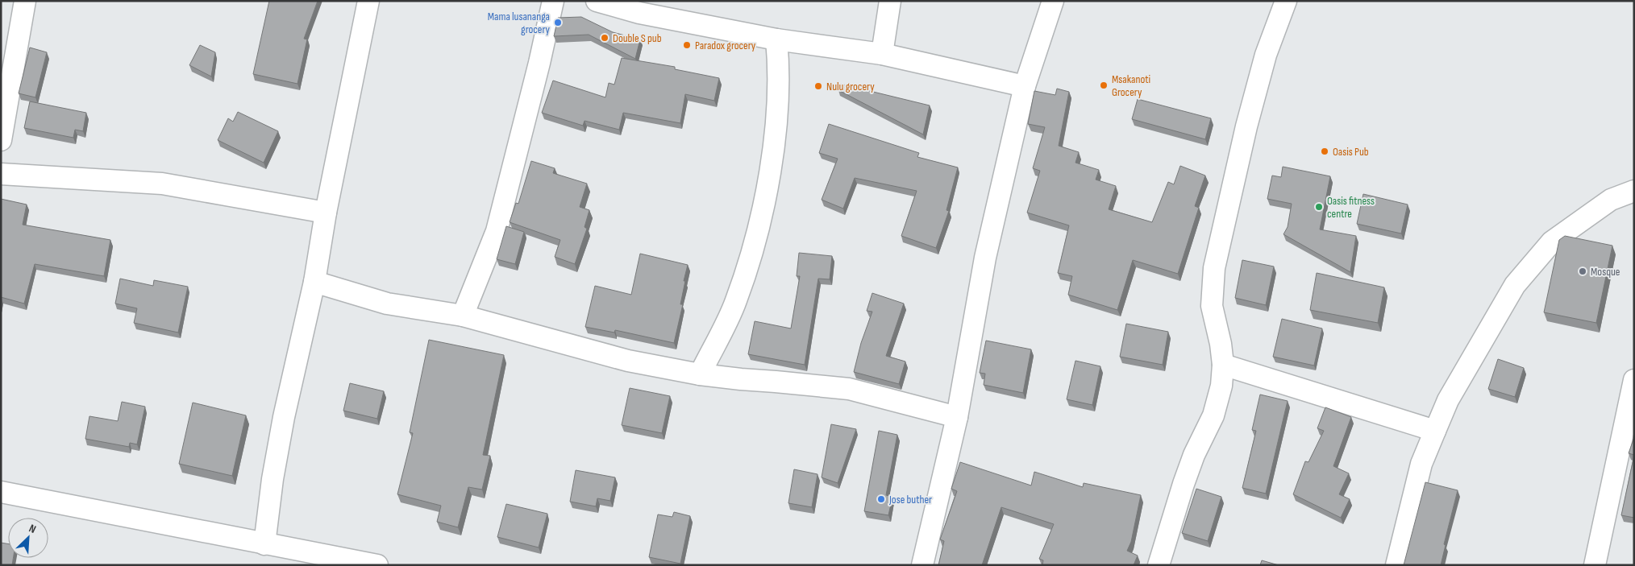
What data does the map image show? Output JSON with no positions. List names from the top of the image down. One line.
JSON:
{"places":["Mama lusananga grocery","Double S pub","Paradox grocery","Msakanoti Grocery","Nulu grocery","Oasis Pub","Oasis fitness centre","Mosque","Jose buther"],"north":"top right"}
